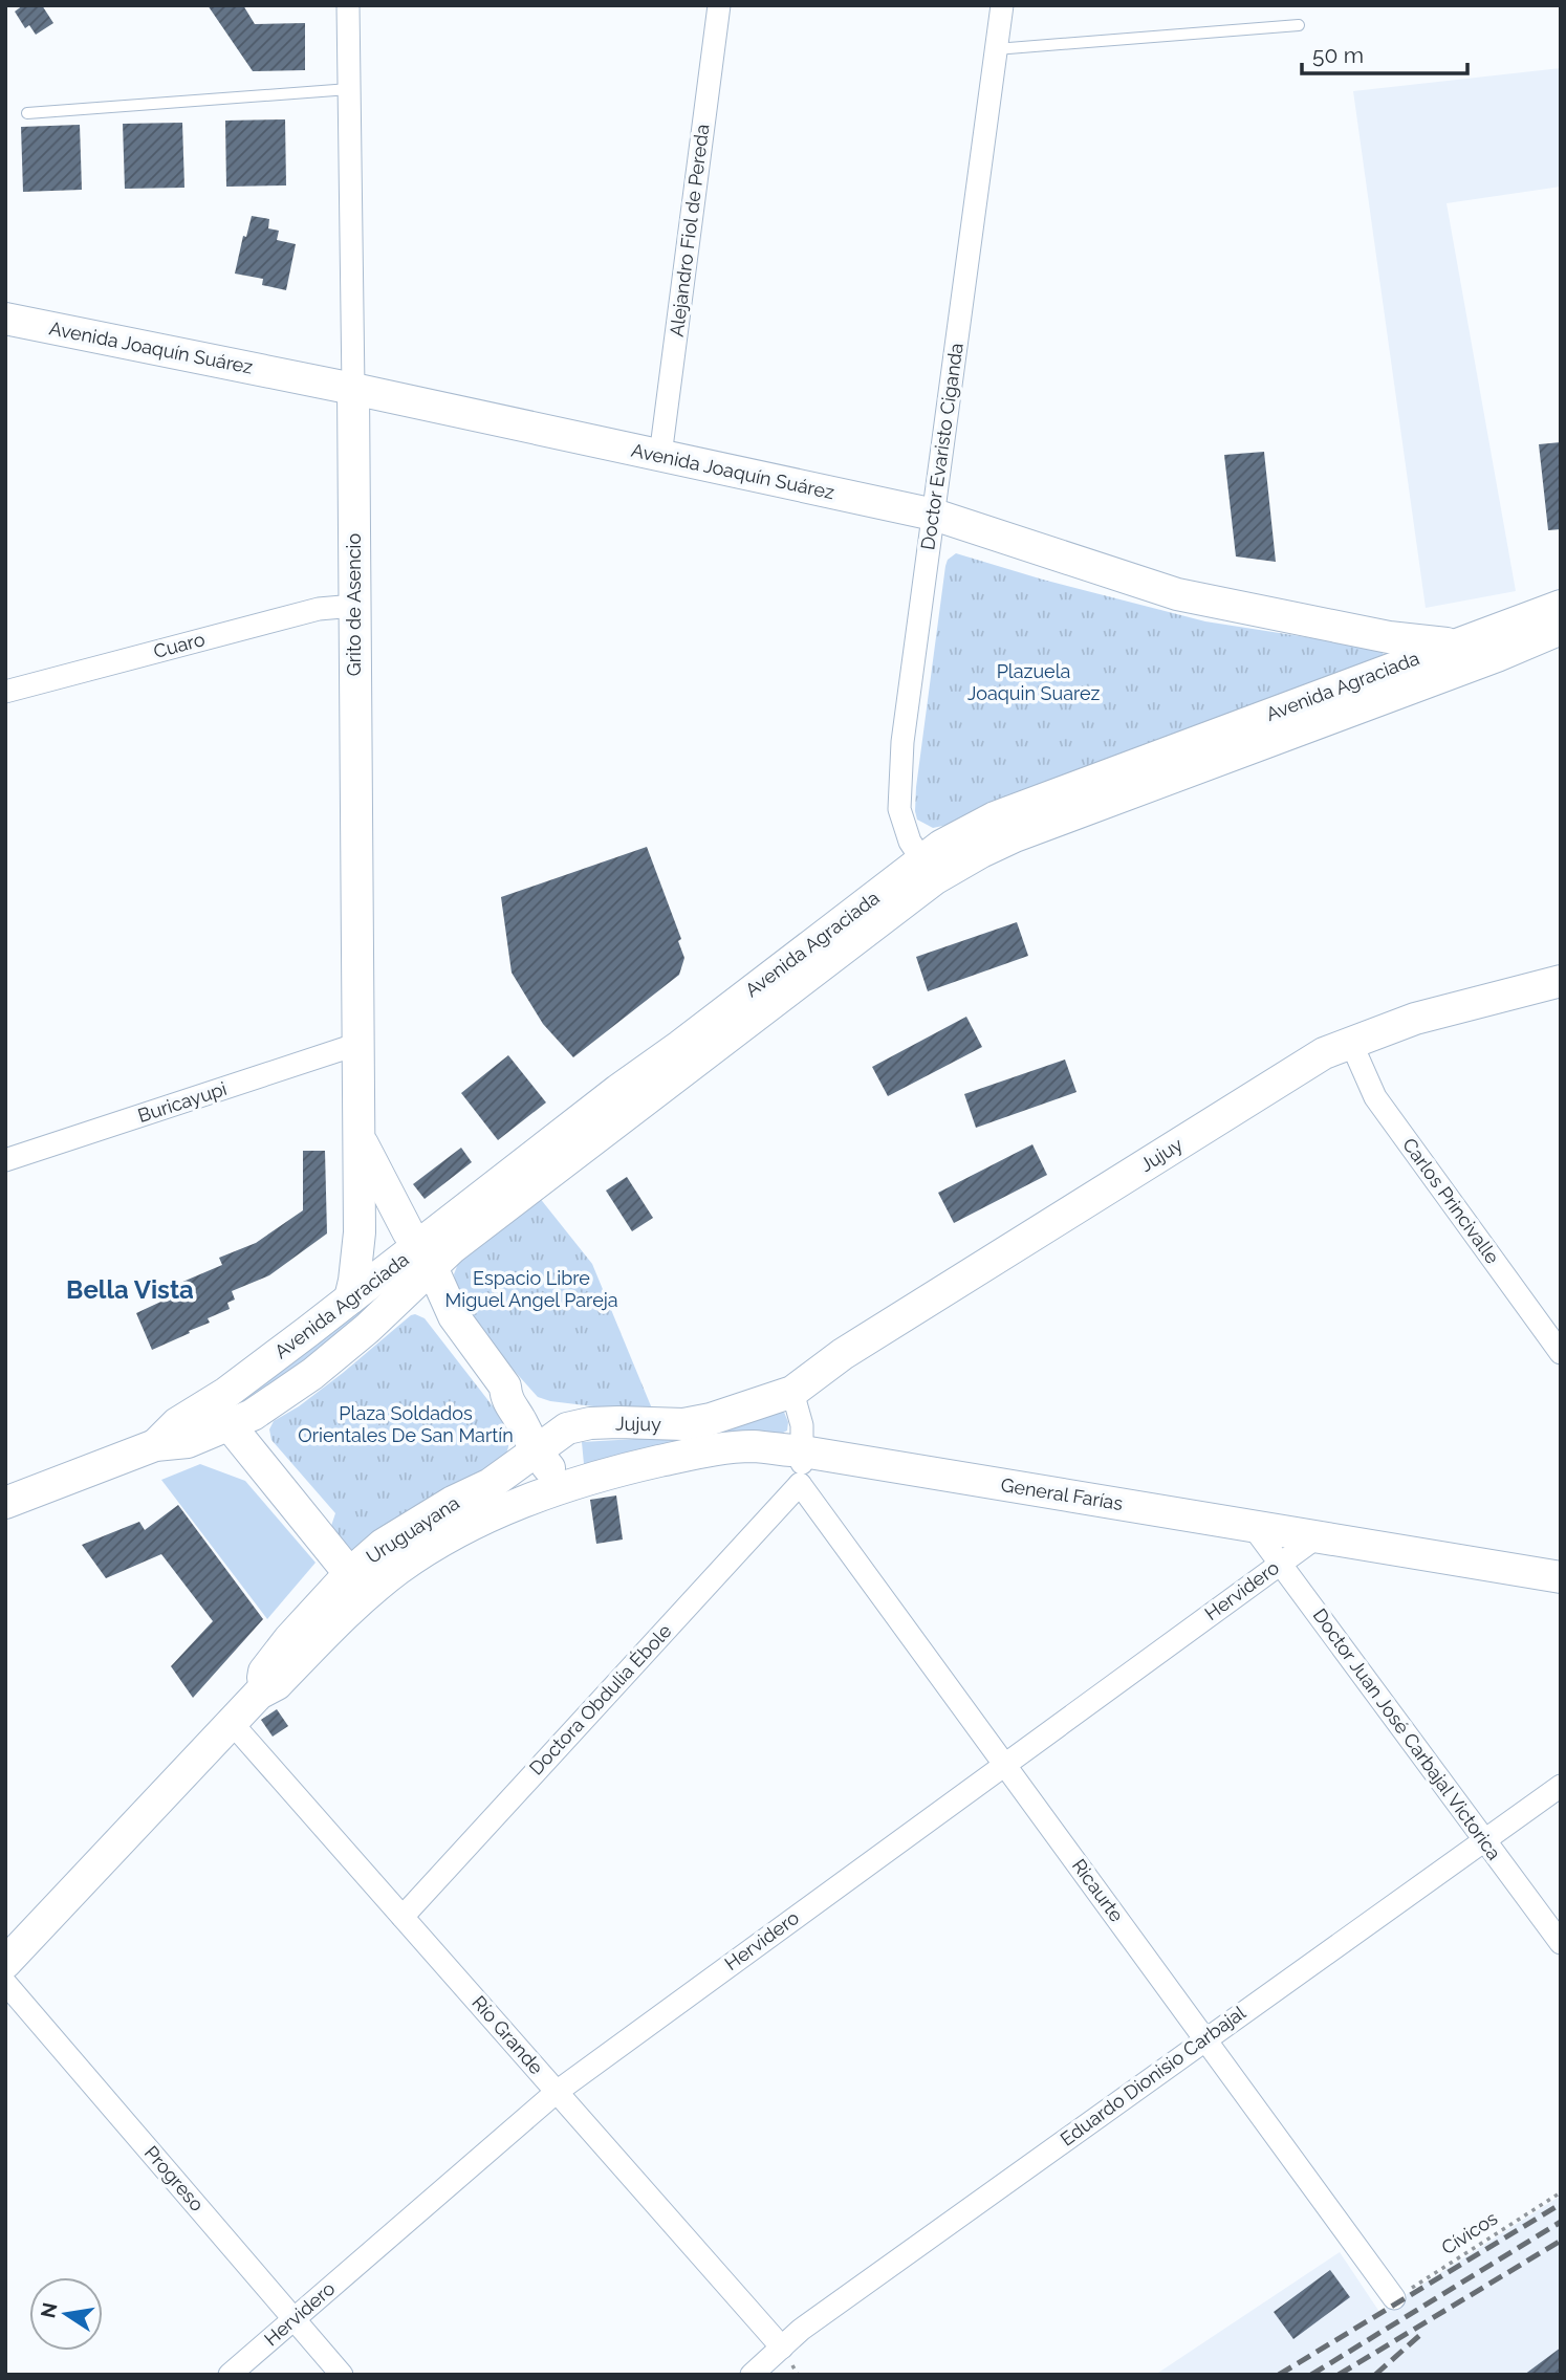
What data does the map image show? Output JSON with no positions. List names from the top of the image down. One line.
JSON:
{"streets":{"street":["Alejandro Fiol de Pereda","Avenida Joaquín Suárez","Doctor Evaristo Ciganda","Grito de Asencio","Cuaro","Avenida Agraciada","Buricayupi","Jujuy","Carlos Princivalle","General Farías","Uruguayana","Hervidero","Doctora Obdulia Ébole","Doctor Juan José Carbajal Victorica","Ricaurte","Río Grande","Eduardo Dionisio Carbajal","Progreso"],"path":["Cívicos"]},"crossings":[["Alejandro Fiol de Pereda","Avenida Joaquín Suárez"],["Avenida Joaquín Suárez","Doctor Evaristo Ciganda"],["Avenida Joaquín Suárez","Grito de Asencio"],["Avenida Joaquín Suárez","Avenida Agraciada"],["Doctor Evaristo Ciganda","Avenida Agraciada"],["Grito de Asencio","Cuaro"],["Grito de Asencio","Avenida Agraciada"],["Grito de Asencio","Buricayupi"],["Jujuy","Carlos Princivalle"],["Jujuy","Uruguayana"],["General Farías","Uruguayana"],["General Farías","Hervidero"],["General Farías","Doctor Juan José Carbajal Victorica"],["Uruguayana","Río Grande"],["Hervidero","Doctor Juan José Carbajal Victorica"],["Hervidero","Ricaurte"],["Hervidero","Río Grande"],["Hervidero","Progreso"],["Doctora Obdulia Ébole","Ricaurte"],["Doctora Obdulia Ébole","Río Grande"],["Doctor Juan José Carbajal Victorica","Eduardo Dionisio Carbajal"],["Ricaurte","Eduardo Dionisio Carbajal"],["Ricaurte","Cívicos"],["Río Grande","Eduardo Dionisio Carbajal"]],"districts":["Bella Vista"],"parks":["Plazuela Joaquin Suarez","Espacio Libre Miguel Angel Pareja","Plaza Soldados Orientales De San Martín"],"scale_bar":"50 m","north":"left"}
